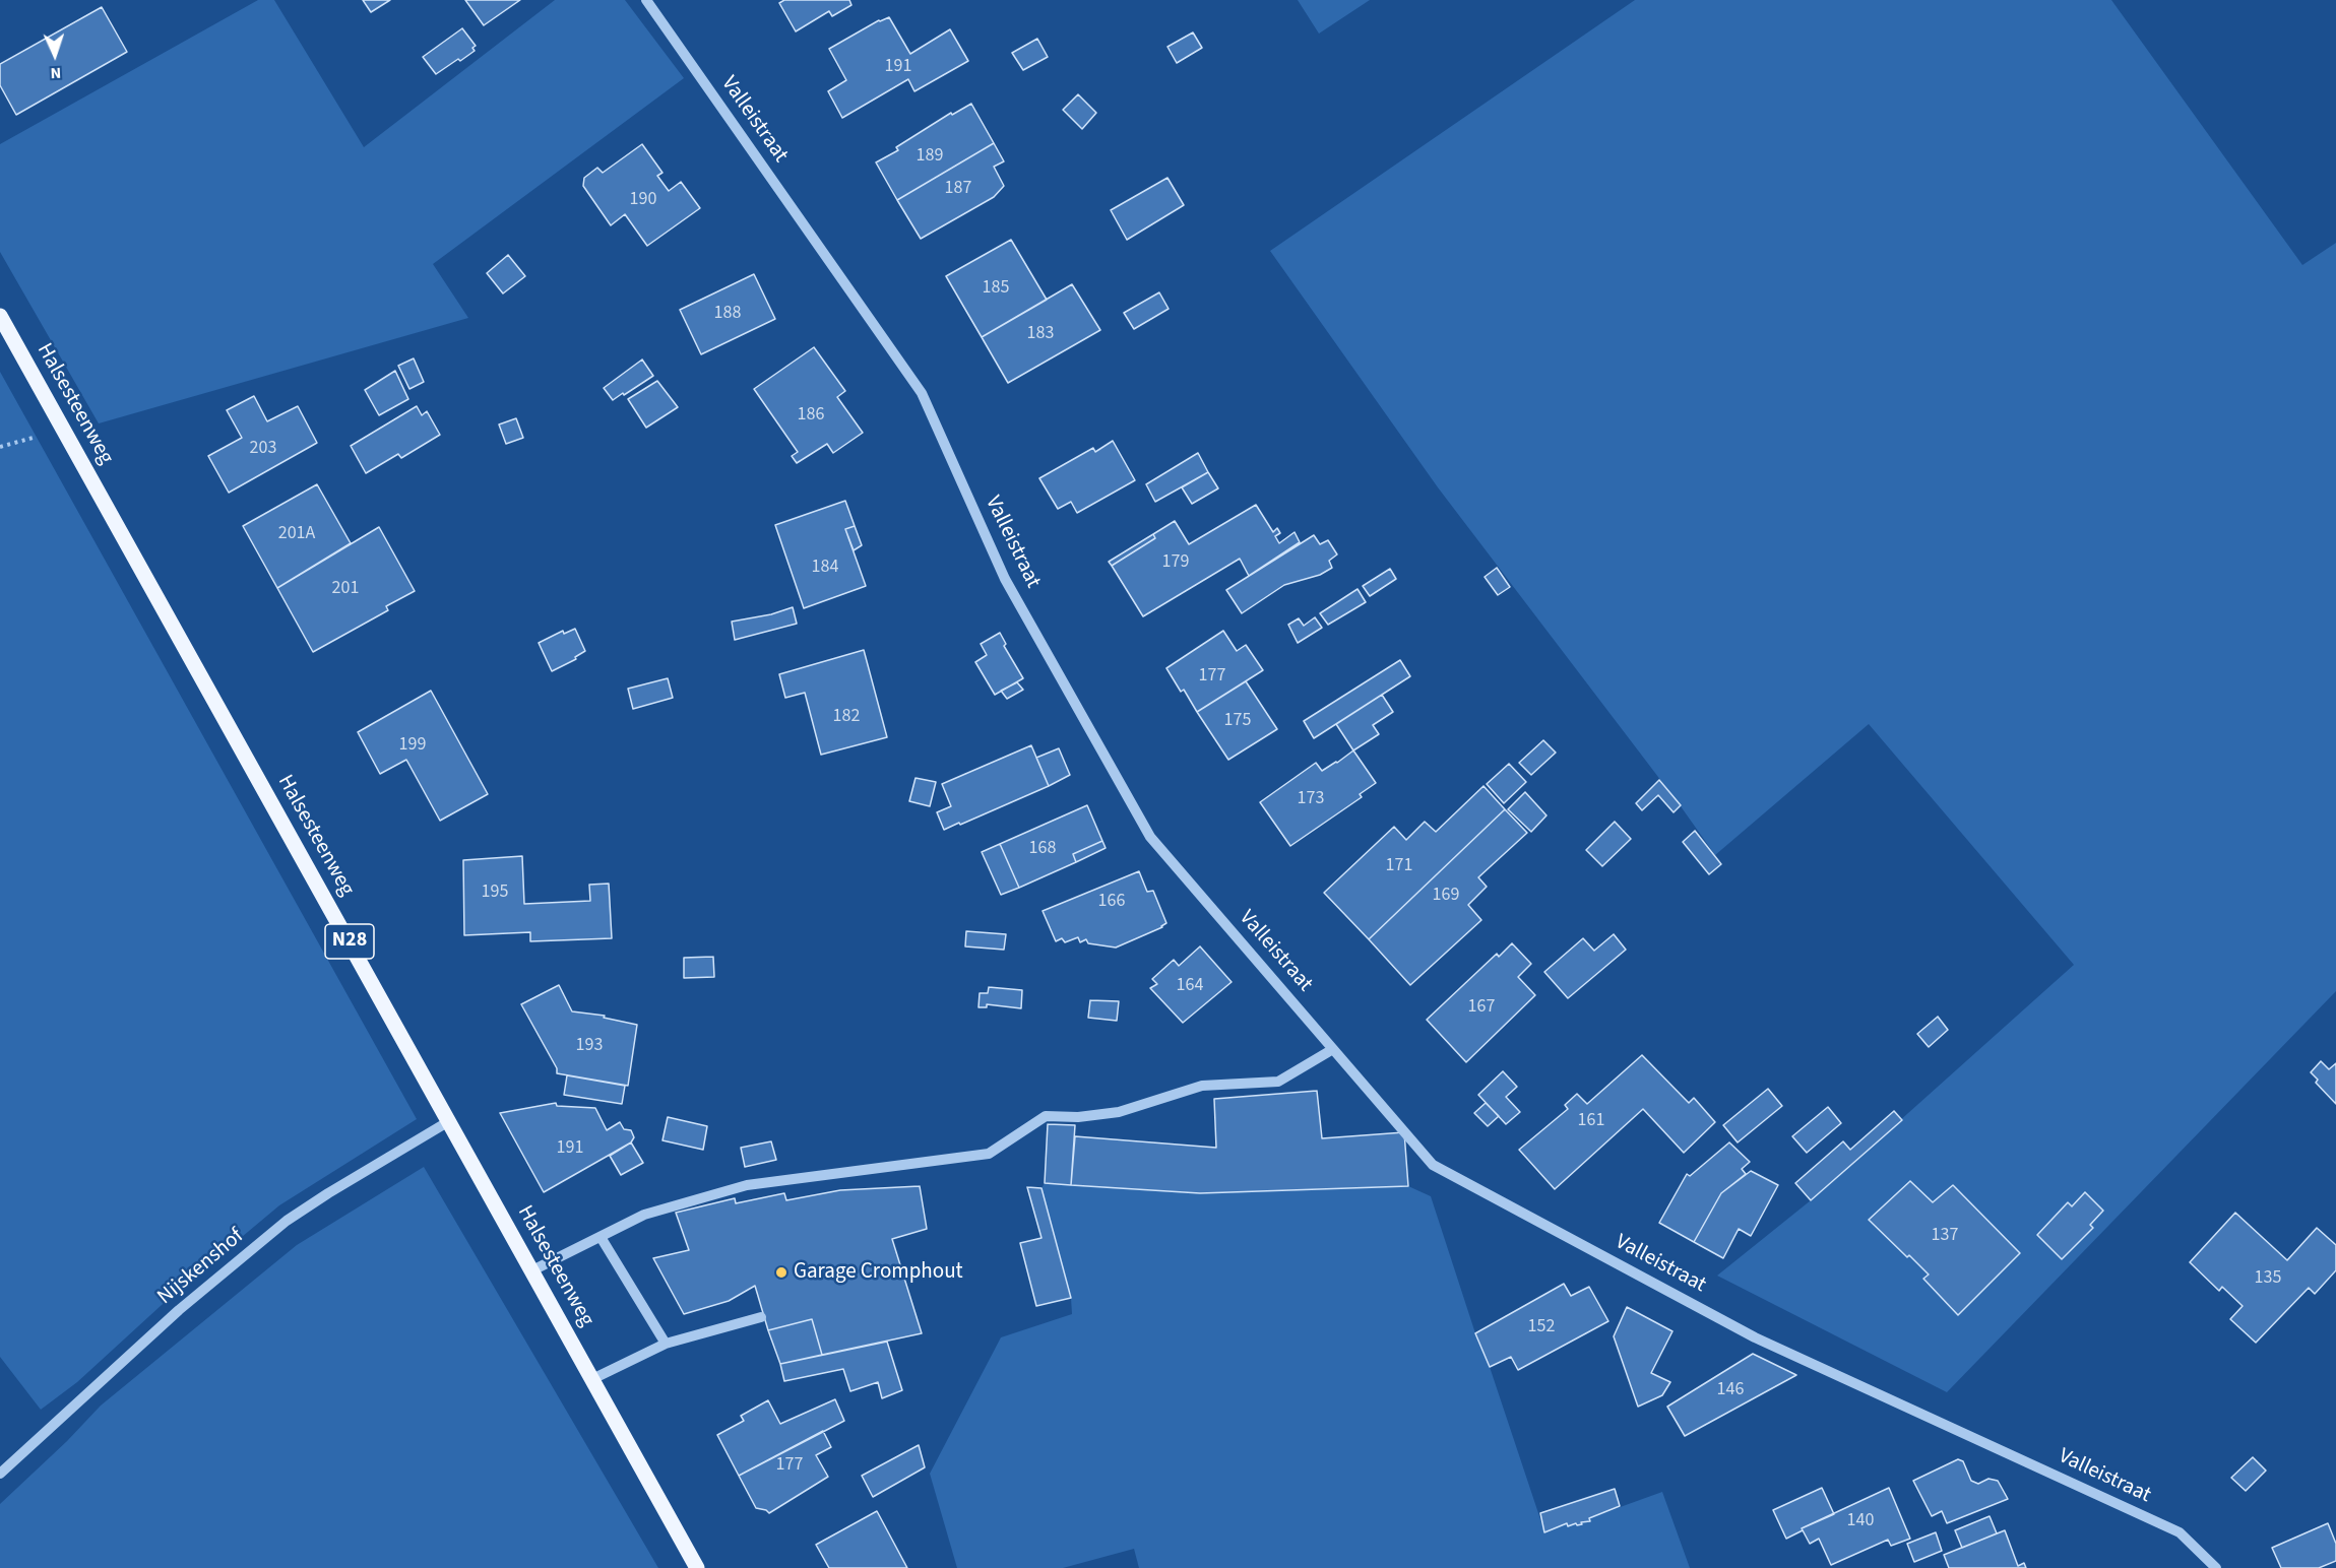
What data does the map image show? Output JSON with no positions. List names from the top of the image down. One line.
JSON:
{"streets":{"main road":["Halsesteenweg","N28"],"street":["Valleistraat","Nijskenshof"]},"crossings":[["Halsesteenweg","Nijskenshof"]],"places":["Garage Cromphout"],"house_numbers":["191","189","187","190","185","188","183","186","203","201A","179","184","201","177","182","175","199","173","168","171","195","169","166","164","167","193","161","191","137","135","152","146","177","140"],"north":"bottom"}
